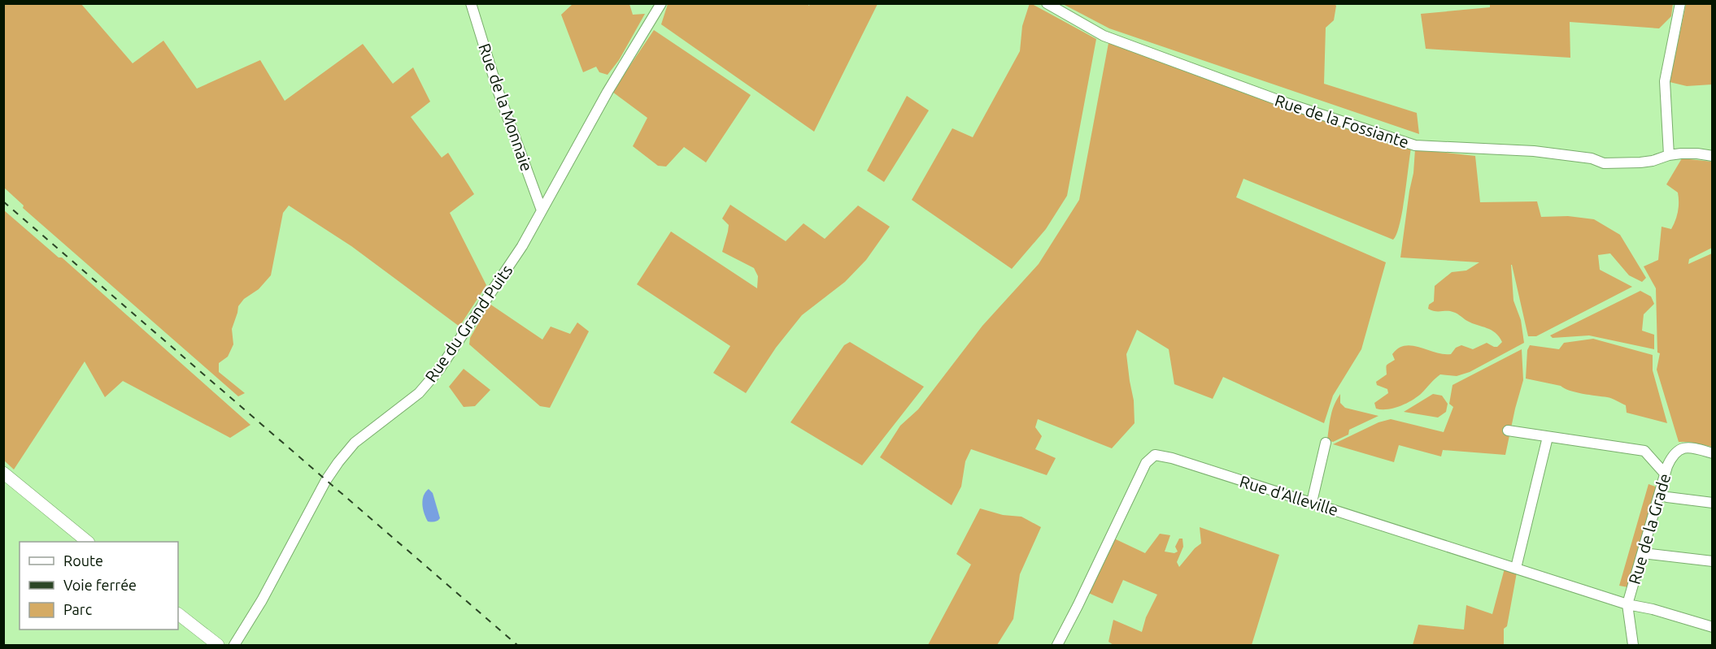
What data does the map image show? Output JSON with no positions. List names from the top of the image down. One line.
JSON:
{"streets":{"street":["Rue de la Monnaie","Rue de la Fossiante","Rue du Grand Puits","Rue d'Alleville","Rue de la Grade"]},"crossings":[["Rue de la Monnaie","Rue du Grand Puits"],["Rue d'Alleville","Rue de la Grade"]],"legend":["Route","Voie ferrée","Parc"]}
